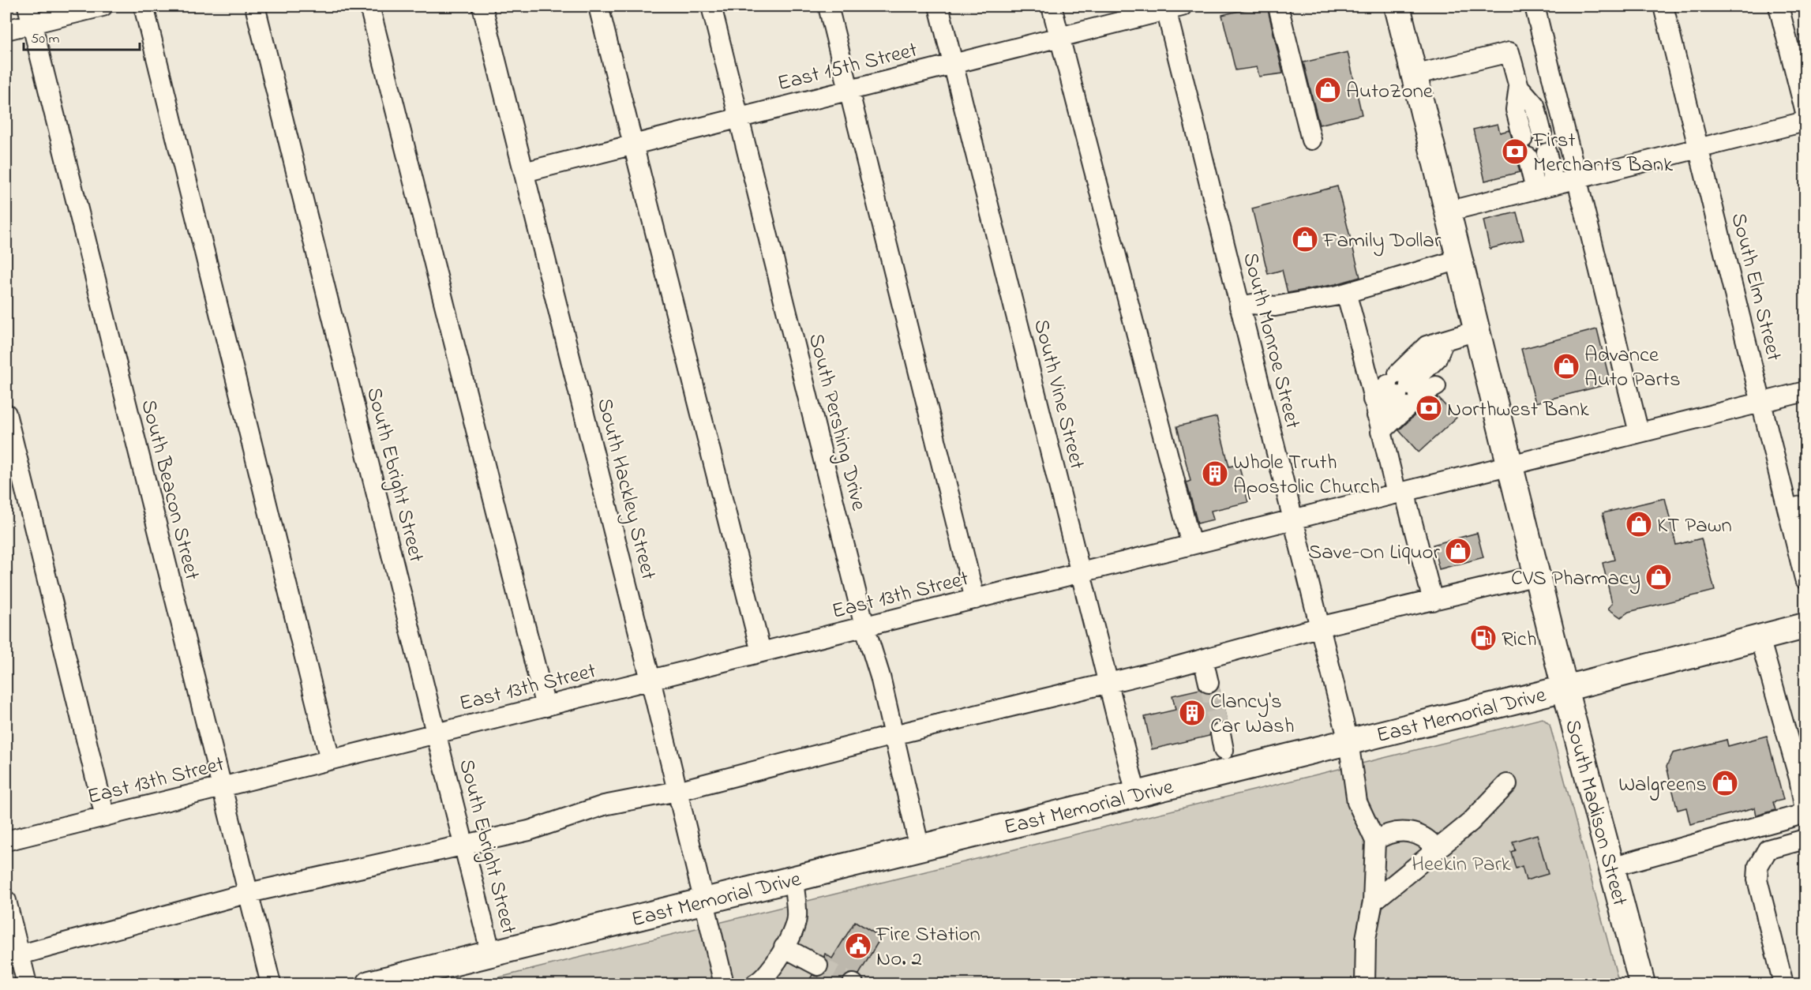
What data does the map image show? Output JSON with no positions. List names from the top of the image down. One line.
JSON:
{"streets":{"main road":["East Memorial Drive","South Madison Street"],"street":["East 15th Street","South Elm Street","South Monroe Street","South Vine Street","South Pershing Drive","South Ebright Street","South Hackley Street","South Beacon Street","East 13th Street"]},"crossings":[["East 15th Street","South Monroe Street"],["East 15th Street","South Vine Street"],["East 15th Street","South Pershing Drive"],["East 15th Street","South Hackley Street"],["South Elm Street","East 13th Street"],["South Monroe Street","East 13th Street"],["South Monroe Street","East Memorial Drive"],["South Vine Street","East 13th Street"],["South Vine Street","East Memorial Drive"],["South Pershing Drive","East 13th Street"],["South Pershing Drive","East Memorial Drive"],["South Ebright Street","East 13th Street"],["South Ebright Street","East Memorial Drive"],["South Hackley Street","East 13th Street"],["South Hackley Street","East Memorial Drive"],["South Beacon Street","East 13th Street"],["East 13th Street","South Madison Street"],["East Memorial Drive","South Madison Street"]],"parks":["Heekin Park"],"places":{"shop":["AutoZone","Family Dollar","Advance Auto Parts","KT Pawn","Save-On Liquor","CVS Pharmacy","Walgreens"],"bank":["First Merchants Bank","Northwest Bank"],"building":["Whole Truth Apostolic Church","Clancy's Car Wash"],"fuel station":["Rich"],"public building":["Fire Station No. 2"]},"scale_bar":"50 m"}
